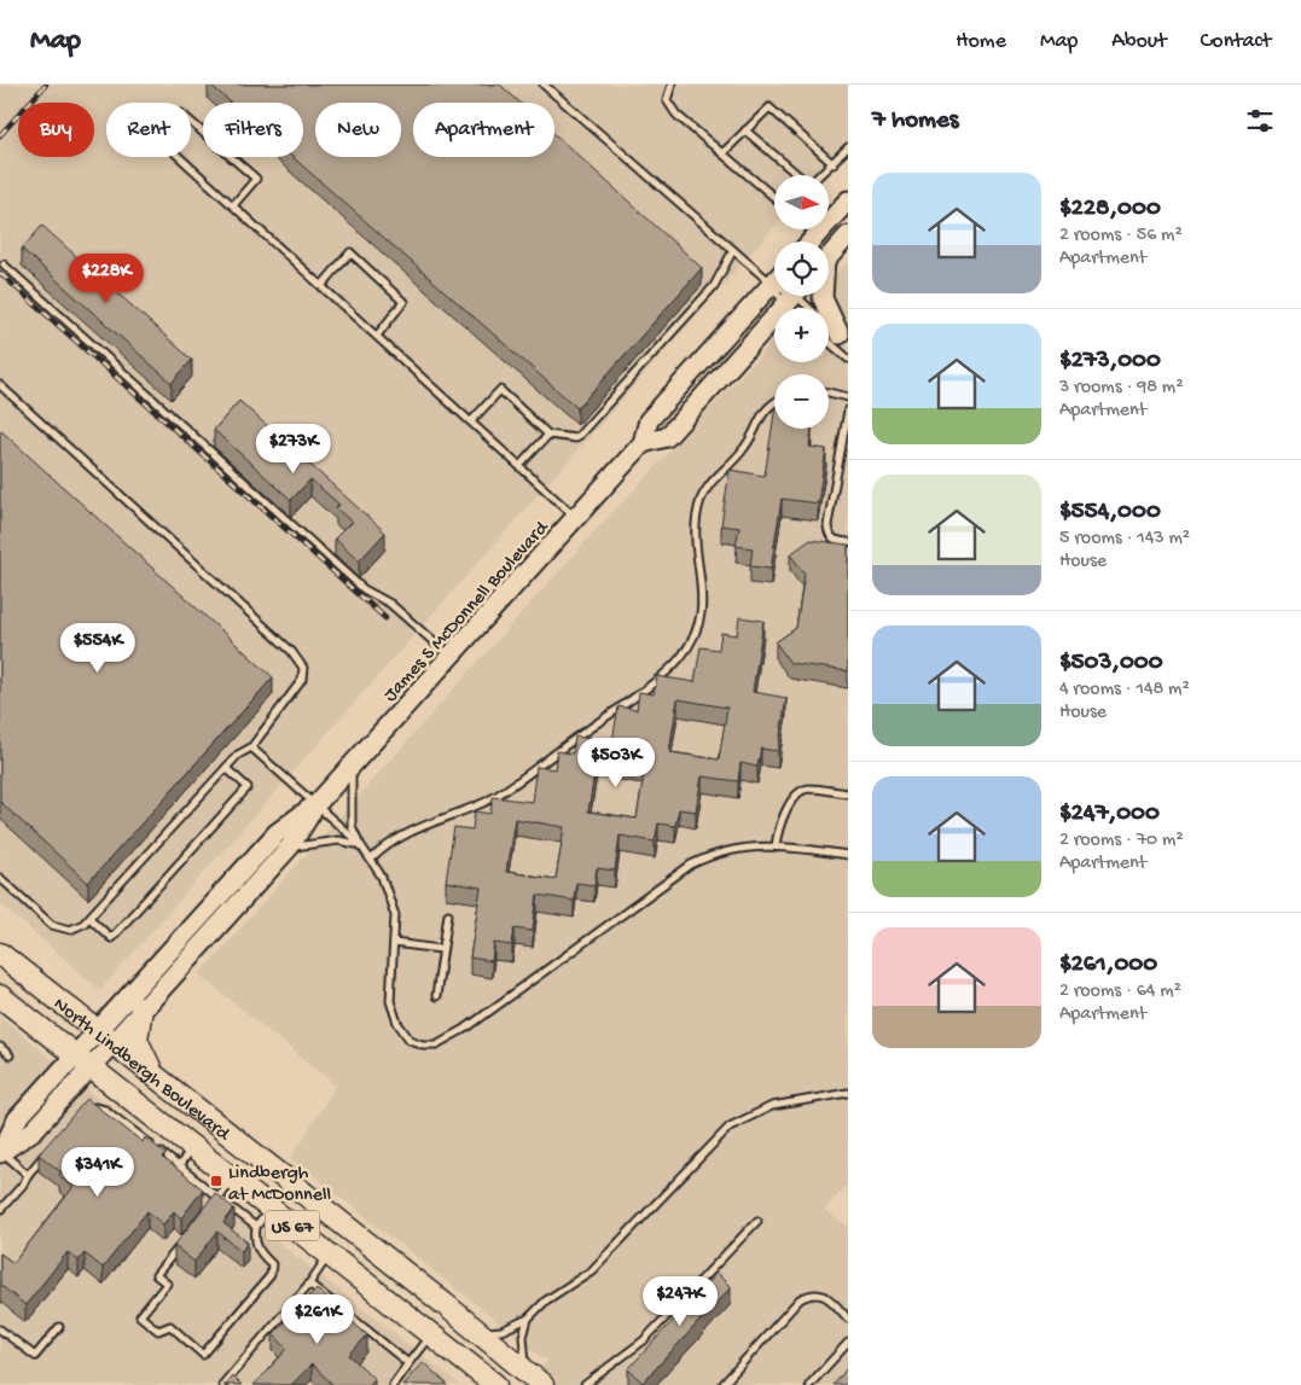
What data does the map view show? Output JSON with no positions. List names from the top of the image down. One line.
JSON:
{"streets":{"highway":["North Lindbergh Boulevard","US 67"],"main road":["James S McDonnell Boulevard"]},"crossings":[["James S McDonnell Boulevard","North Lindbergh Boulevard"]],"places":{"transit":["Lindbergh at McDonnell"]},"north":"right","page":{"header":"Map","nav":["Home","Map","About","Contact"],"heading":"7 homes","chip":["Buy","Rent","Filters","New","Apartment"],"list":[{"name":"$228,000","note":"2 rooms · 56 m² · Apartment"},{"name":"$273,000","note":"3 rooms · 98 m² · Apartment"},{"name":"$554,000","note":"5 rooms · 143 m² · House"},{"name":"$503,000","note":"4 rooms · 148 m² · House"},{"name":"$247,000","note":"2 rooms · 70 m² · Apartment"},{"name":"$261,000","note":"2 rooms · 64 m² · Apartment"}],"map_buttons":["+","−"],"price":["$228K","$273K","$554K","$503K","$341K","$247K","$261K"]}}
